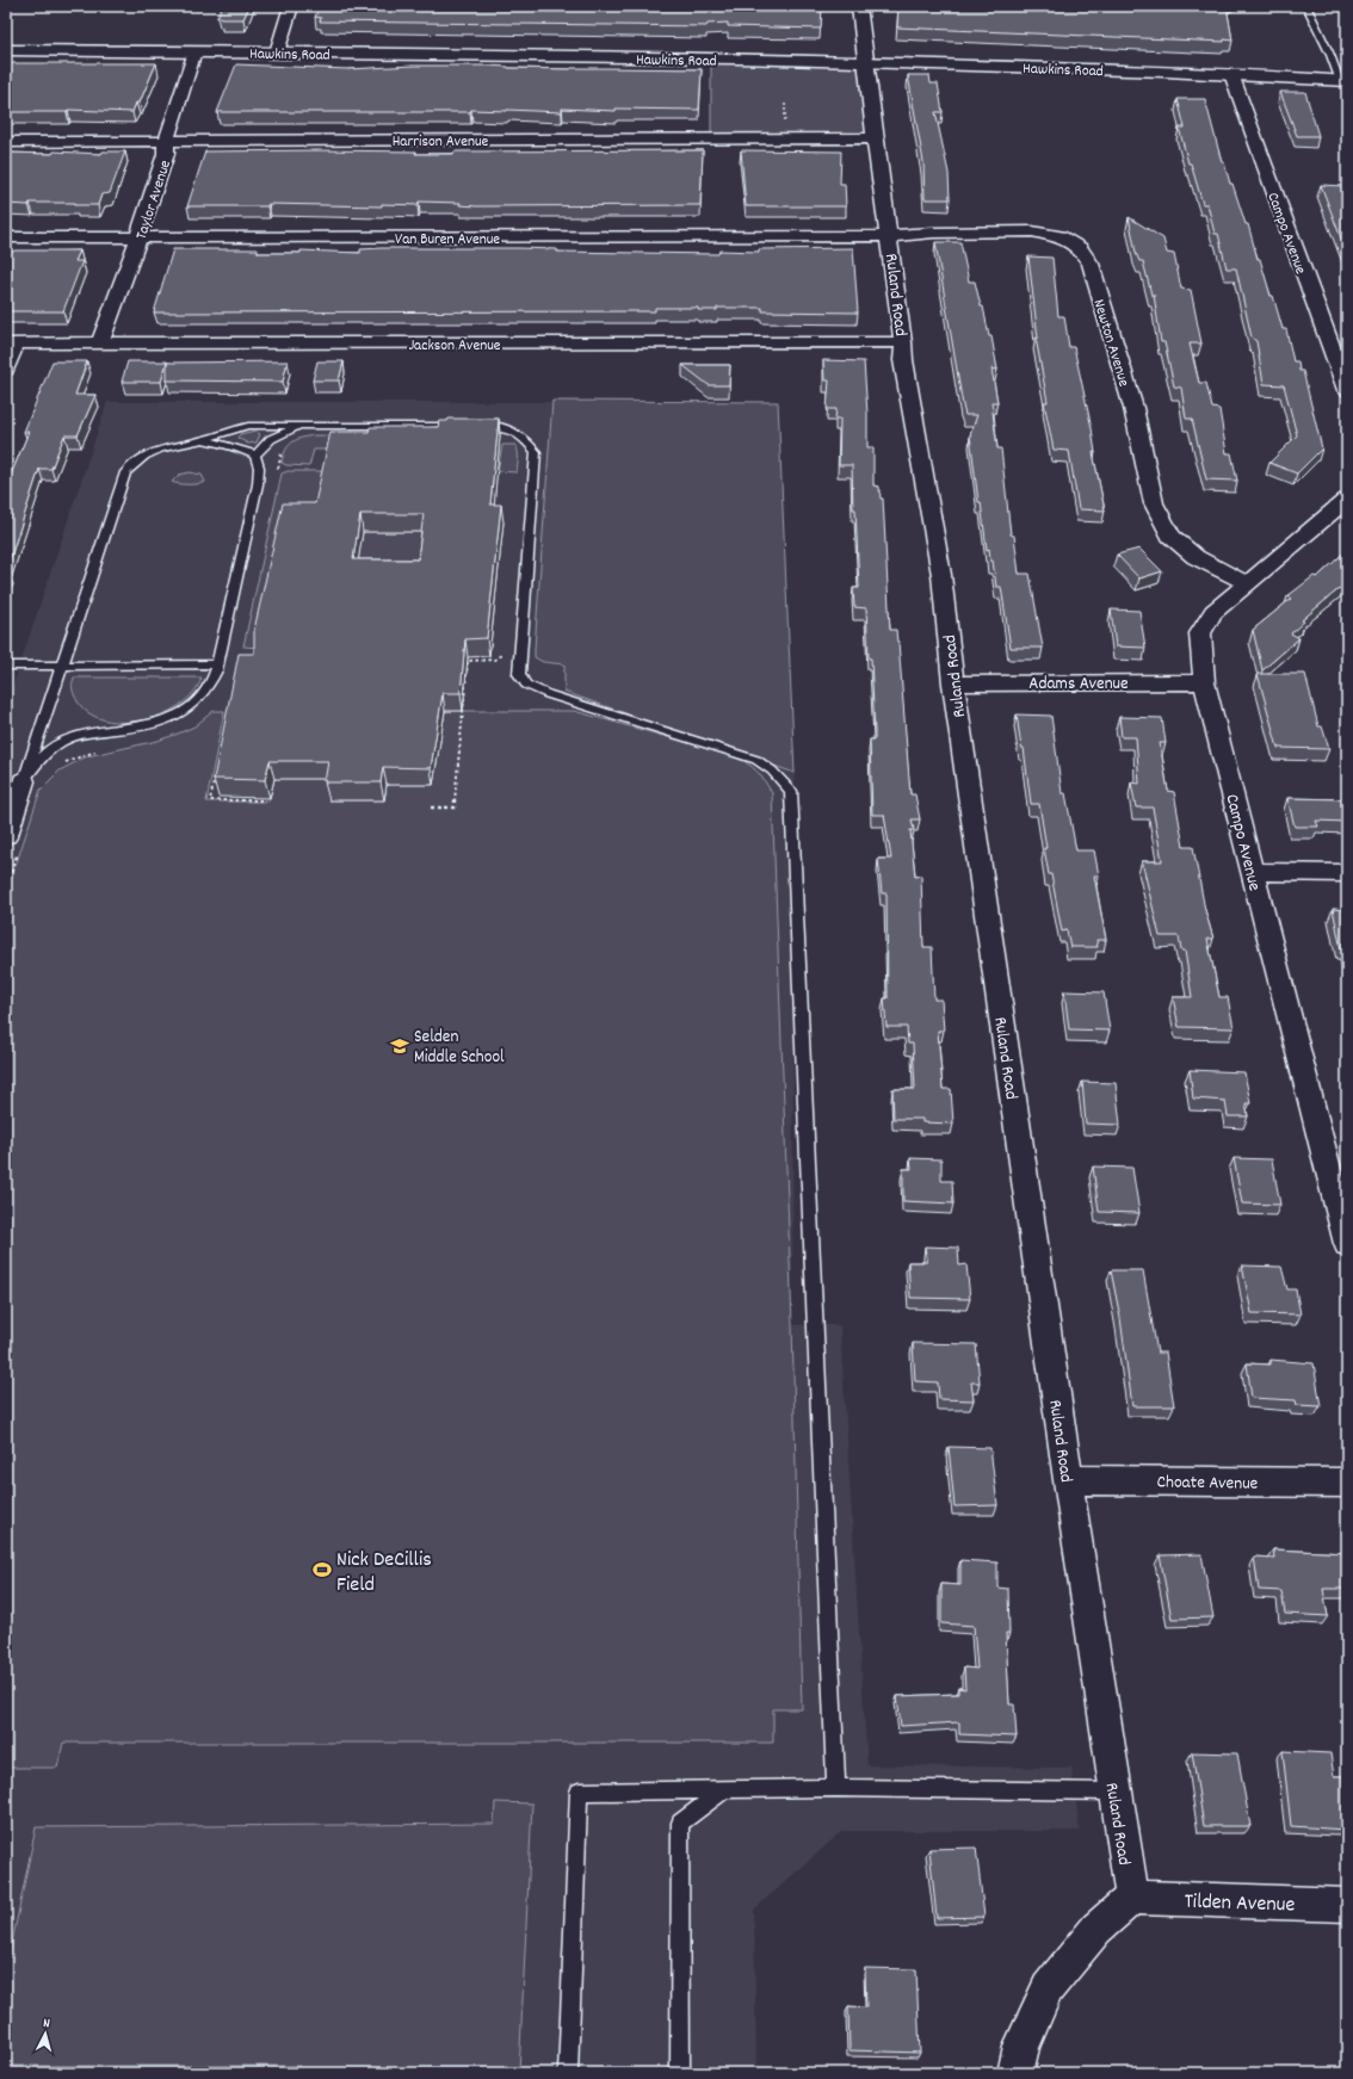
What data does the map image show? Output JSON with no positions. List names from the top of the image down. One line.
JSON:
{"streets":{"street":["Hawkins Road","Harrison Avenue","Taylor Avenue","Campo Avenue","Van Buren Avenue","Ruland Road","Newton Avenue","Jackson Avenue","Adams Avenue","Choate Avenue","Tilden Avenue"]},"crossings":[["Hawkins Road","Taylor Avenue"],["Hawkins Road","Campo Avenue"],["Hawkins Road","Ruland Road"],["Harrison Avenue","Taylor Avenue"],["Harrison Avenue","Ruland Road"],["Taylor Avenue","Van Buren Avenue"],["Taylor Avenue","Jackson Avenue"],["Campo Avenue","Newton Avenue"],["Campo Avenue","Adams Avenue"],["Van Buren Avenue","Ruland Road"],["Van Buren Avenue","Newton Avenue"],["Ruland Road","Newton Avenue"],["Ruland Road","Jackson Avenue"],["Ruland Road","Adams Avenue"],["Ruland Road","Choate Avenue"],["Ruland Road","Tilden Avenue"]],"places":{"school or university":["Selden Middle School"],"sports":["Nick DeCillis Field"]},"north":"top"}
